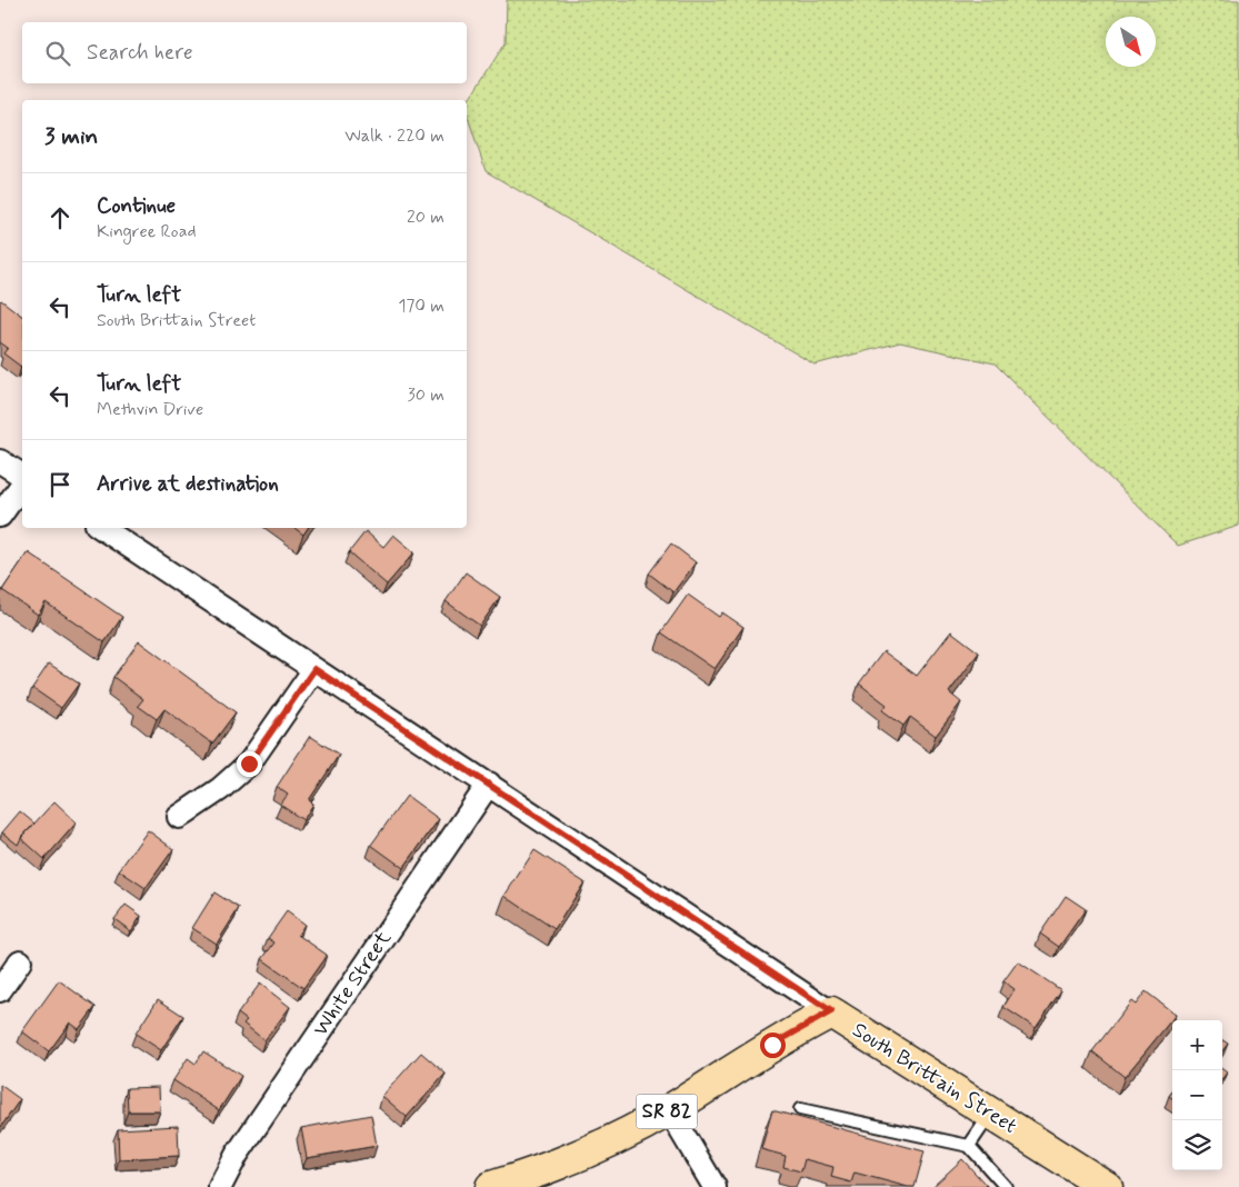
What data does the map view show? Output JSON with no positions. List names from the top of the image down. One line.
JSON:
{"streets":{"main road":["South Brittain Street","SR 82"],"street":["White Street"]},"crossings":[["White Street","South Brittain Street"],["South Brittain Street","SR 82"]],"north":"bottom right","page":{"search":"Search here","heading":["3 min","Walk · 220 m"],"list":[["Continue","Kingree Road","20 m"],["Turn left","South Brittain Street","170 m"],["Turn left","Methvin Drive","30 m"],"Arrive at destination"],"map_buttons":["+","−"]}}
